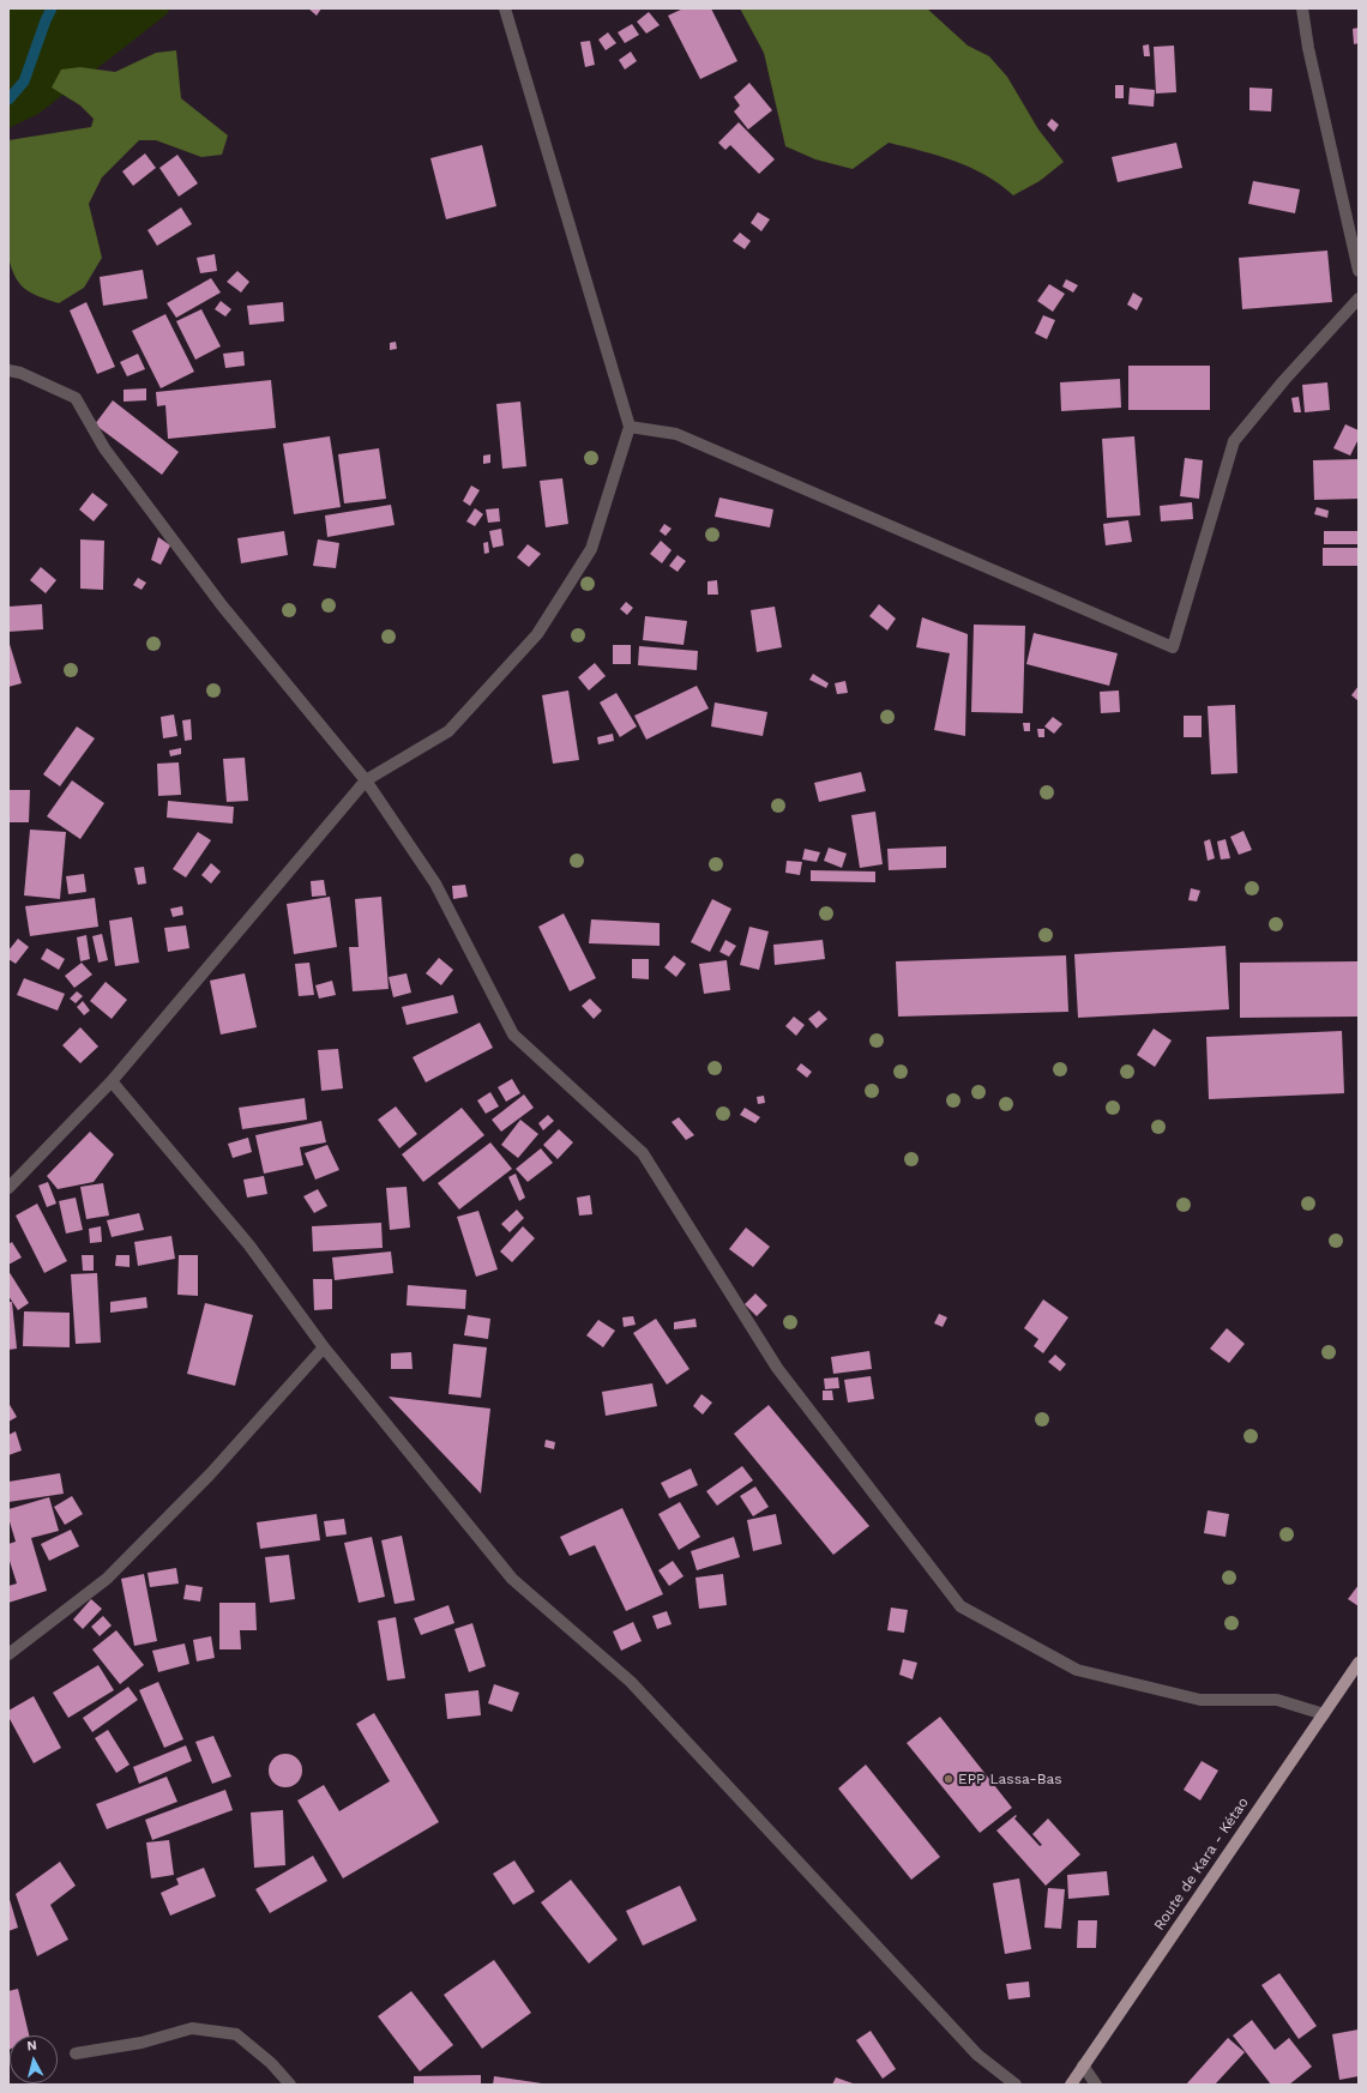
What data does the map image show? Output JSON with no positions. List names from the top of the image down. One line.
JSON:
{"streets":{"main road":["Route de Kara - Kétao"]},"places":["EPP Lassa-Bas"],"north":"top"}
